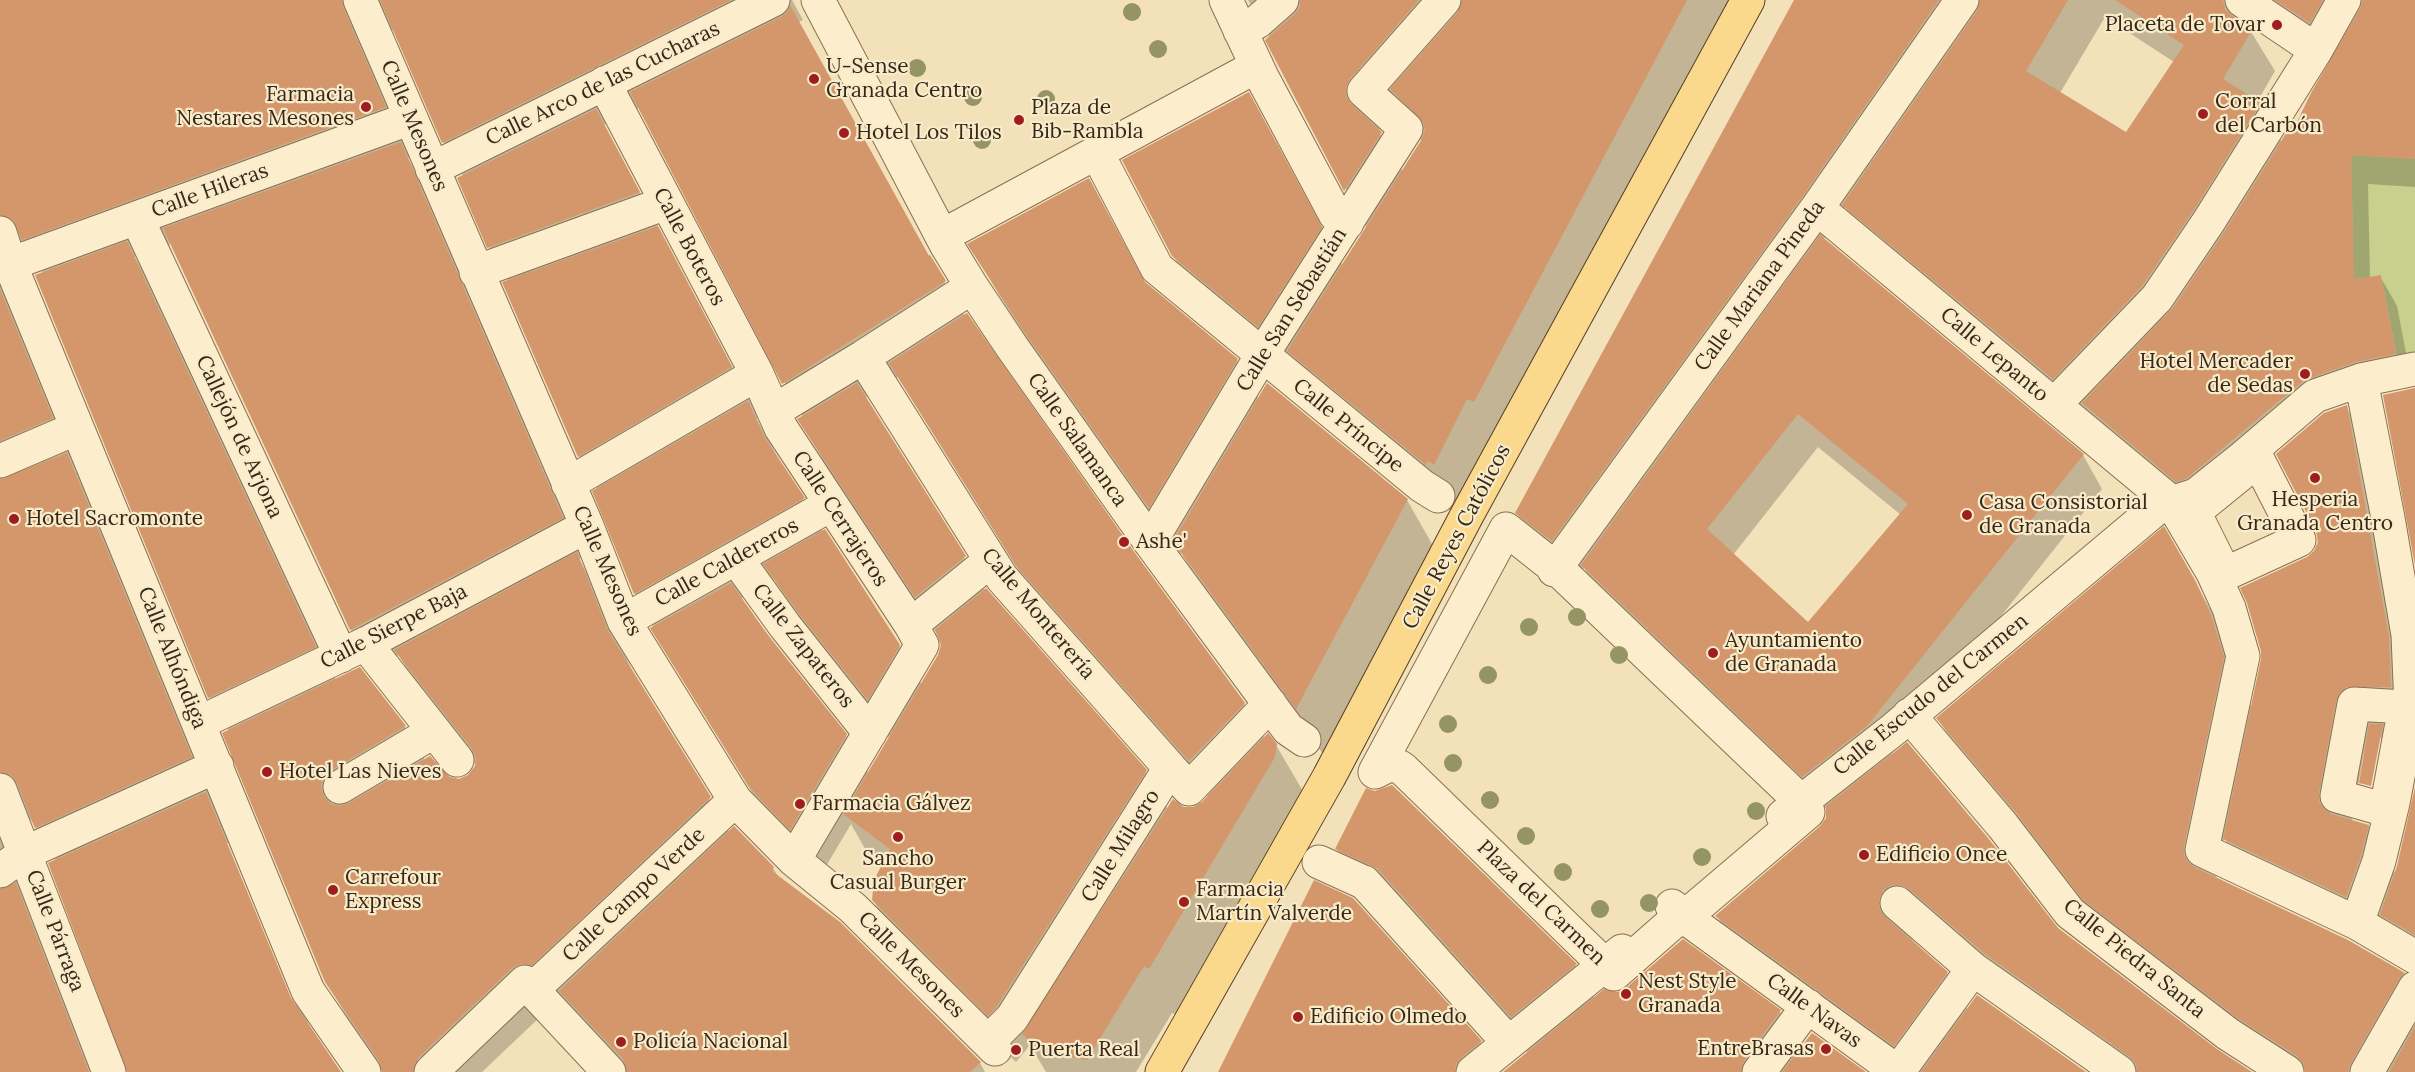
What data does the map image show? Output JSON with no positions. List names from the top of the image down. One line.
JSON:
{"streets":{"main road":["Calle Reyes Católicos"],"street":["Calle Arco de las Cucharas","Calle Mesones","Calle Hileras","Calle Boteros","Calle Mariana Pineda","Calle San Sebastián","Calle Lepanto","Calle Príncipe","Callejón de Arjona","Calle Salamanca","Calle Cerrajeros","Calle Caldereros","Calle Monterería","Calle Sierpe Baja","Calle Zapateros","Calle Alhóndiga","Calle Escudo del Carmen","Calle Milagro","Calle Campo Verde","Plaza del Carmen","Calle Párraga","Calle Piedra Santa","Calle Navas"]},"crossings":[["Calle Arco de las Cucharas","Calle Mesones"],["Calle Arco de las Cucharas","Calle Boteros"],["Calle Mesones","Calle Hileras"],["Calle Mesones","Calle Caldereros"],["Calle Mesones","Calle Sierpe Baja"],["Calle Mesones","Calle Milagro"],["Calle Mesones","Calle Campo Verde"],["Calle Hileras","Callejón de Arjona"],["Calle Hileras","Calle Alhóndiga"],["Calle Boteros","Calle Cerrajeros"],["Calle Mariana Pineda","Calle Lepanto"],["Calle Mariana Pineda","Plaza del Carmen"],["Calle San Sebastián","Calle Príncipe"],["Calle San Sebastián","Calle Salamanca"],["Calle Lepanto","Calle Escudo del Carmen"],["Callejón de Arjona","Calle Sierpe Baja"],["Calle Salamanca","Calle Milagro"],["Calle Cerrajeros","Calle Caldereros"],["Calle Cerrajeros","Calle Zapateros"],["Calle Caldereros","Calle Zapateros"],["Calle Monterería","Calle Milagro"],["Calle Sierpe Baja","Calle Alhóndiga"],["Calle Escudo del Carmen","Plaza del Carmen"],["Calle Escudo del Carmen","Calle Piedra Santa"],["Calle Escudo del Carmen","Calle Navas"]],"places":["Placeta de Tovar","U-Sense Granada Centro","Farmacia Nestares Mesones","Corral del Carbón","Plaza de Bib-Rambla","Hotel Los Tilos","Hotel Mercader de Sedas","Hesperia Granada Centro","Casa Consistorial de Granada","Hotel Sacromonte","Ashe'","Ayuntamiento de Granada","Hotel Las Nieves","Farmacia Gálvez","Sancho Casual Burger","Edificio Once","Carrefour Express","Farmacia Martín Valverde","Nest Style Granada","Edificio Olmedo","Policía Nacional","EntreBrasas","Puerta Real"]}
